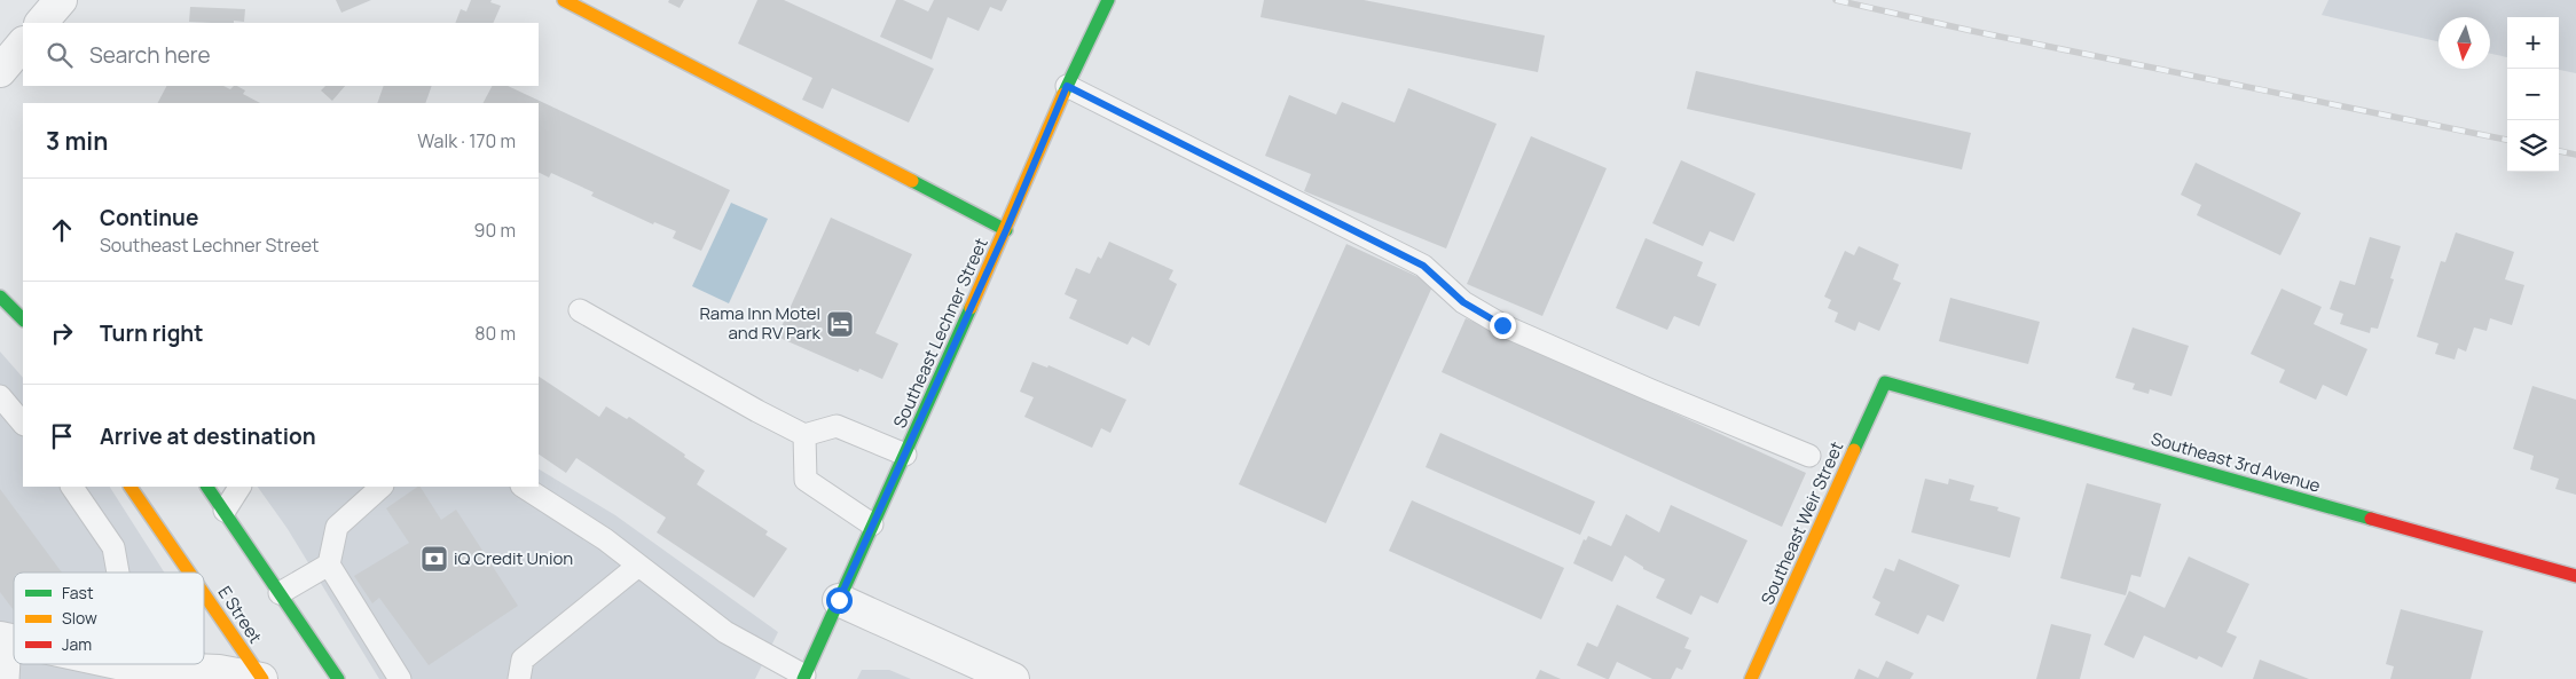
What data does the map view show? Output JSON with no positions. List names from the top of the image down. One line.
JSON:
{"streets":{"street":["Southeast Lechner Street","Southeast 3rd Avenue","Southeast Weir Street","E Street"]},"crossings":[["Southeast 3rd Avenue","Southeast Weir Street"]],"places":{"hotel":["Rama Inn Motel and RV Park"],"bank":["iQ Credit Union"]},"legend":["Fast","Slow","Jam"],"north":"bottom","page":{"map_buttons":["+","−"],"search":"Search here","heading":["3 min","Walk · 170 m"],"list":[["Continue","Southeast Lechner Street","90 m"],["Turn right","80 m"],"Arrive at destination"]}}
